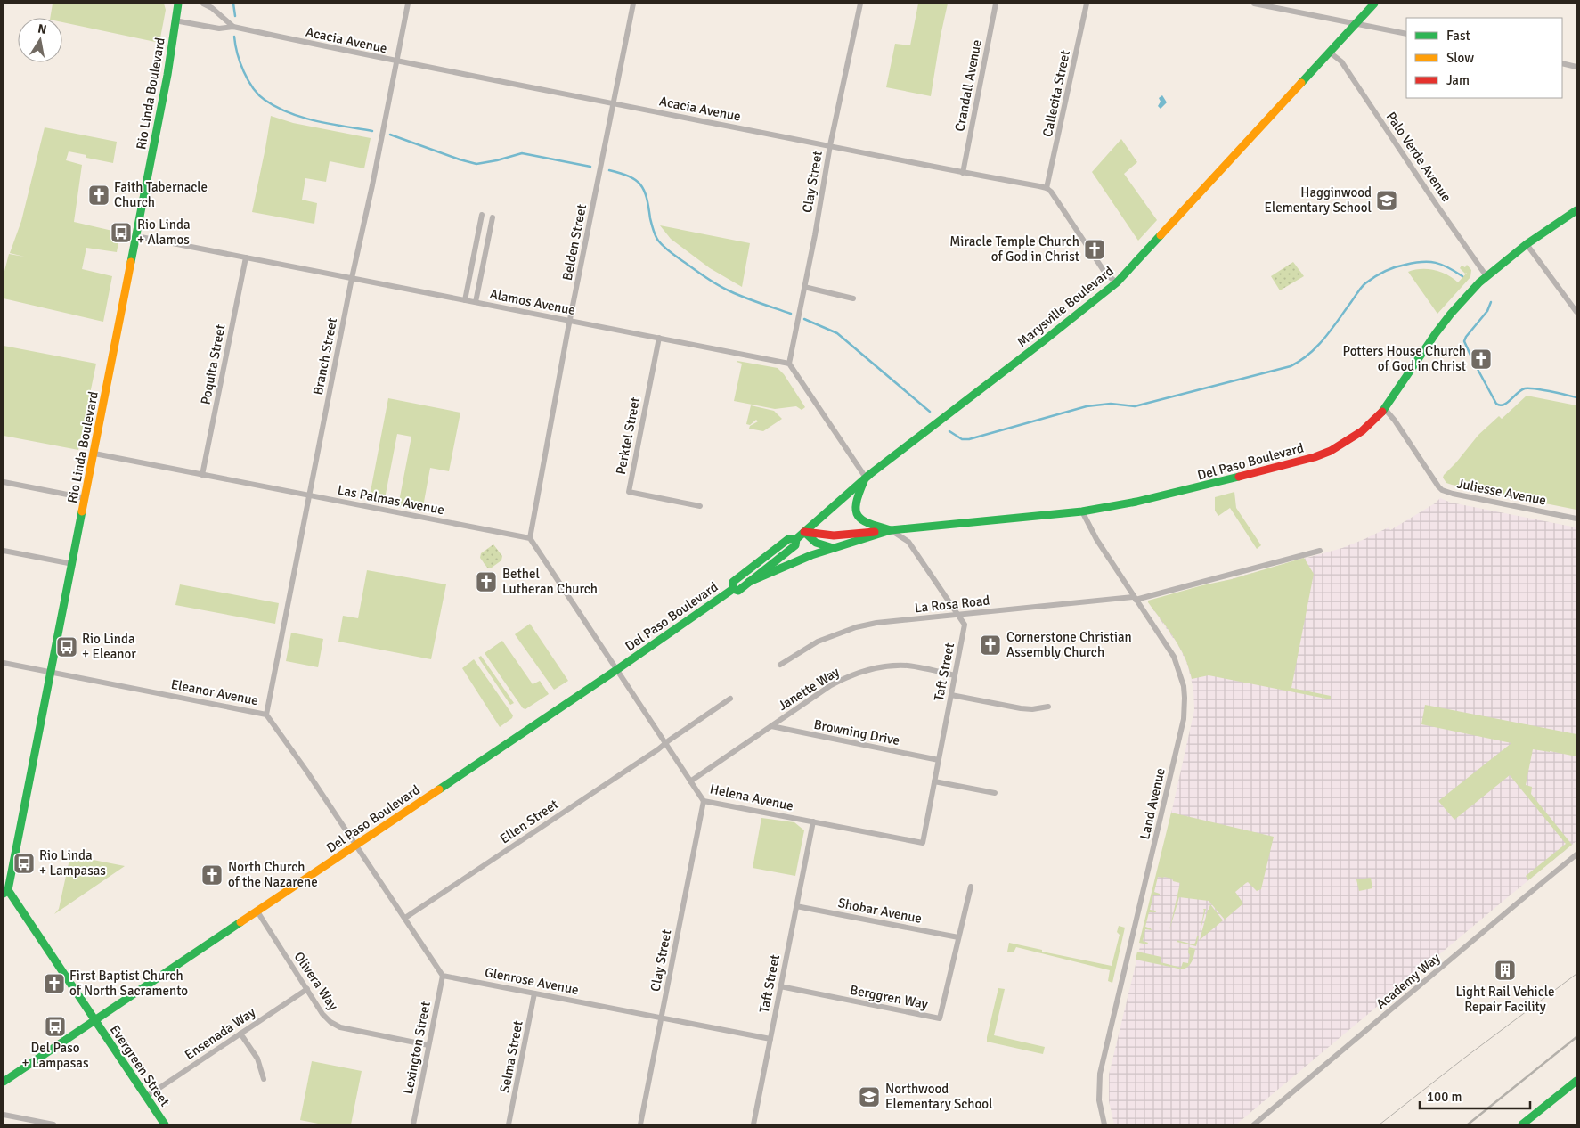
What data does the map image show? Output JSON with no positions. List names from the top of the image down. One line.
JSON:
{"streets":{"main road":["Rio Linda Boulevard","Marysville Boulevard","Del Paso Boulevard","Evergreen Street"],"street":["Acacia Avenue","Crandall Avenue","Callecita Street","Palo Verde Avenue","Clay Street","Belden Street","Alamos Avenue","Branch Street","Poquita Street","Perktel Street","Juliesse Avenue","Las Palmas Avenue","La Rosa Road","Taft Street","Janette Way","Eleanor Avenue","Browning Drive","Helena Avenue","Land Avenue","Ellen Street","Shobar Avenue","Olivera Way","Glenrose Avenue","Academy Way","Berggren Way","Ensenada Way","Lexington Street","Selma Street"]},"crossings":[["Acacia Avenue","Crandall Avenue"],["Acacia Avenue","Rio Linda Boulevard"],["Acacia Avenue","Callecita Street"],["Acacia Avenue","Clay Street"],["Acacia Avenue","Belden Street"],["Acacia Avenue","Branch Street"],["Rio Linda Boulevard","Alamos Avenue"],["Rio Linda Boulevard","Las Palmas Avenue"],["Rio Linda Boulevard","Eleanor Avenue"],["Rio Linda Boulevard","Evergreen Street"],["Palo Verde Avenue","Marysville Boulevard"],["Palo Verde Avenue","Del Paso Boulevard"],["Clay Street","Alamos Avenue"],["Clay Street","Helena Avenue"],["Clay Street","Glenrose Avenue"],["Belden Street","Alamos Avenue"],["Belden Street","Las Palmas Avenue"],["Alamos Avenue","Branch Street"],["Alamos Avenue","Poquita Street"],["Alamos Avenue","Perktel Street"],["Marysville Boulevard","Del Paso Boulevard"],["Branch Street","Las Palmas Avenue"],["Branch Street","Eleanor Avenue"],["Poquita Street","Las Palmas Avenue"],["Del Paso Boulevard","Juliesse Avenue"],["Del Paso Boulevard","Taft Street"],["Del Paso Boulevard","Eleanor Avenue"],["Del Paso Boulevard","Helena Avenue"],["Del Paso Boulevard","Land Avenue"],["Del Paso Boulevard","Olivera Way"],["Del Paso Boulevard","Evergreen Street"],["La Rosa Road","Taft Street"],["La Rosa Road","Land Avenue"],["Taft Street","Janette Way"],["Taft Street","Browning Drive"],["Taft Street","Helena Avenue"],["Taft Street","Shobar Avenue"],["Taft Street","Glenrose Avenue"],["Taft Street","Berggren Way"],["Janette Way","Browning Drive"],["Janette Way","Helena Avenue"],["Helena Avenue","Ellen Street"],["Shobar Avenue","Berggren Way"],["Olivera Way","Ensenada Way"],["Olivera Way","Lexington Street"],["Glenrose Avenue","Lexington Street"],["Glenrose Avenue","Selma Street"],["Ensenada Way","Evergreen Street"]],"places":{"church":["Faith Tabernacle Church","Miracle Temple Church of God in Christ","Potters House Church of God in Christ","Bethel Lutheran Church","Cornerstone Christian Assembly Church","North Church of the Nazarene","First Baptist Church of North Sacramento"],"school or university":["Hagginwood Elementary School","Northwood Elementary School"],"bus stop":["Rio Linda + Alamos","Rio Linda + Eleanor","Rio Linda + Lampasas","Del Paso + Lampasas"],"building":["Light Rail Vehicle Repair Facility"]},"legend":["Fast","Slow","Jam"],"scale_bar":"100 m","north":"top"}
